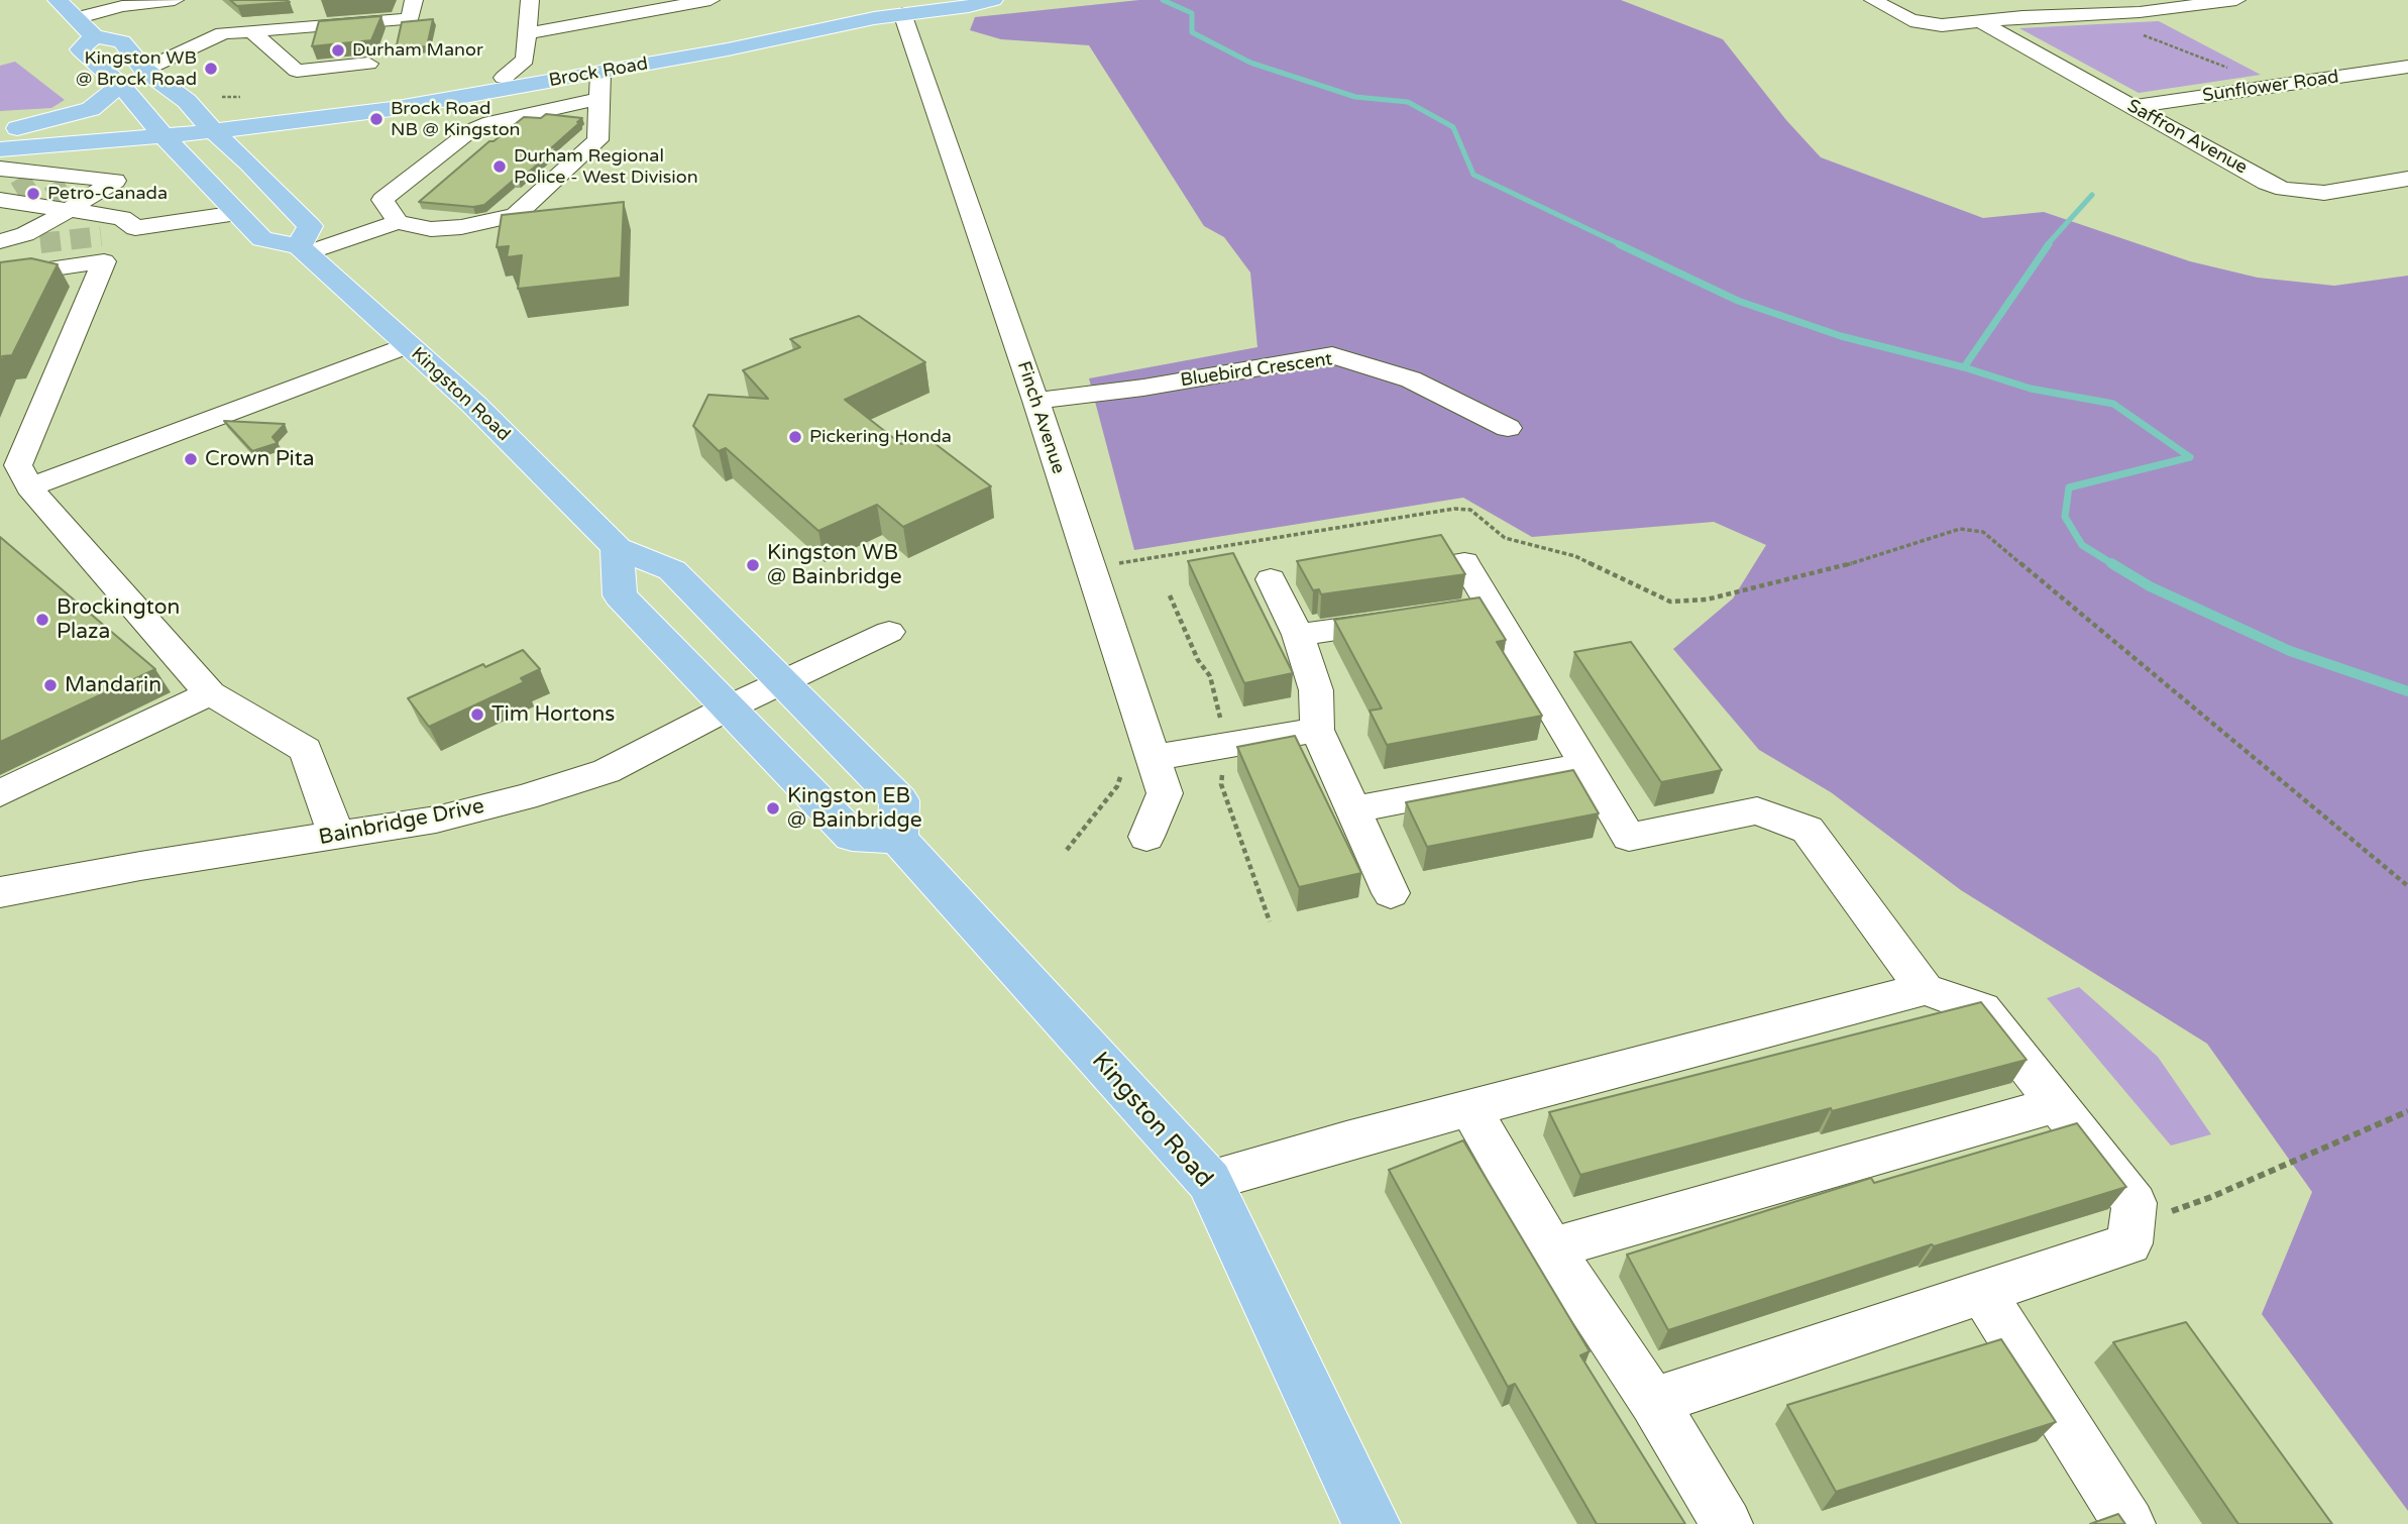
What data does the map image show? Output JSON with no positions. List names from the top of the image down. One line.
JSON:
{"streets":{"main road":["Brock Road","Kingston Road"],"street":["Sunflower Road","Saffron Avenue","Bluebird Crescent","Finch Avenue","Bainbridge Drive"]},"crossings":[["Brock Road","Finch Avenue"],["Sunflower Road","Saffron Avenue"],["Bluebird Crescent","Finch Avenue"],["Kingston Road","Bainbridge Drive"]],"places":["Durham Manor","Kingston WB @ Brock Road","Brock Road NB @ Kingston","Durham Regional Police - West Division","Petro-Canada","Pickering Honda","Crown Pita","Kingston WB @ Bainbridge","Brockington Plaza","Mandarin","Tim Hortons","Kingston EB @ Bainbridge"]}
